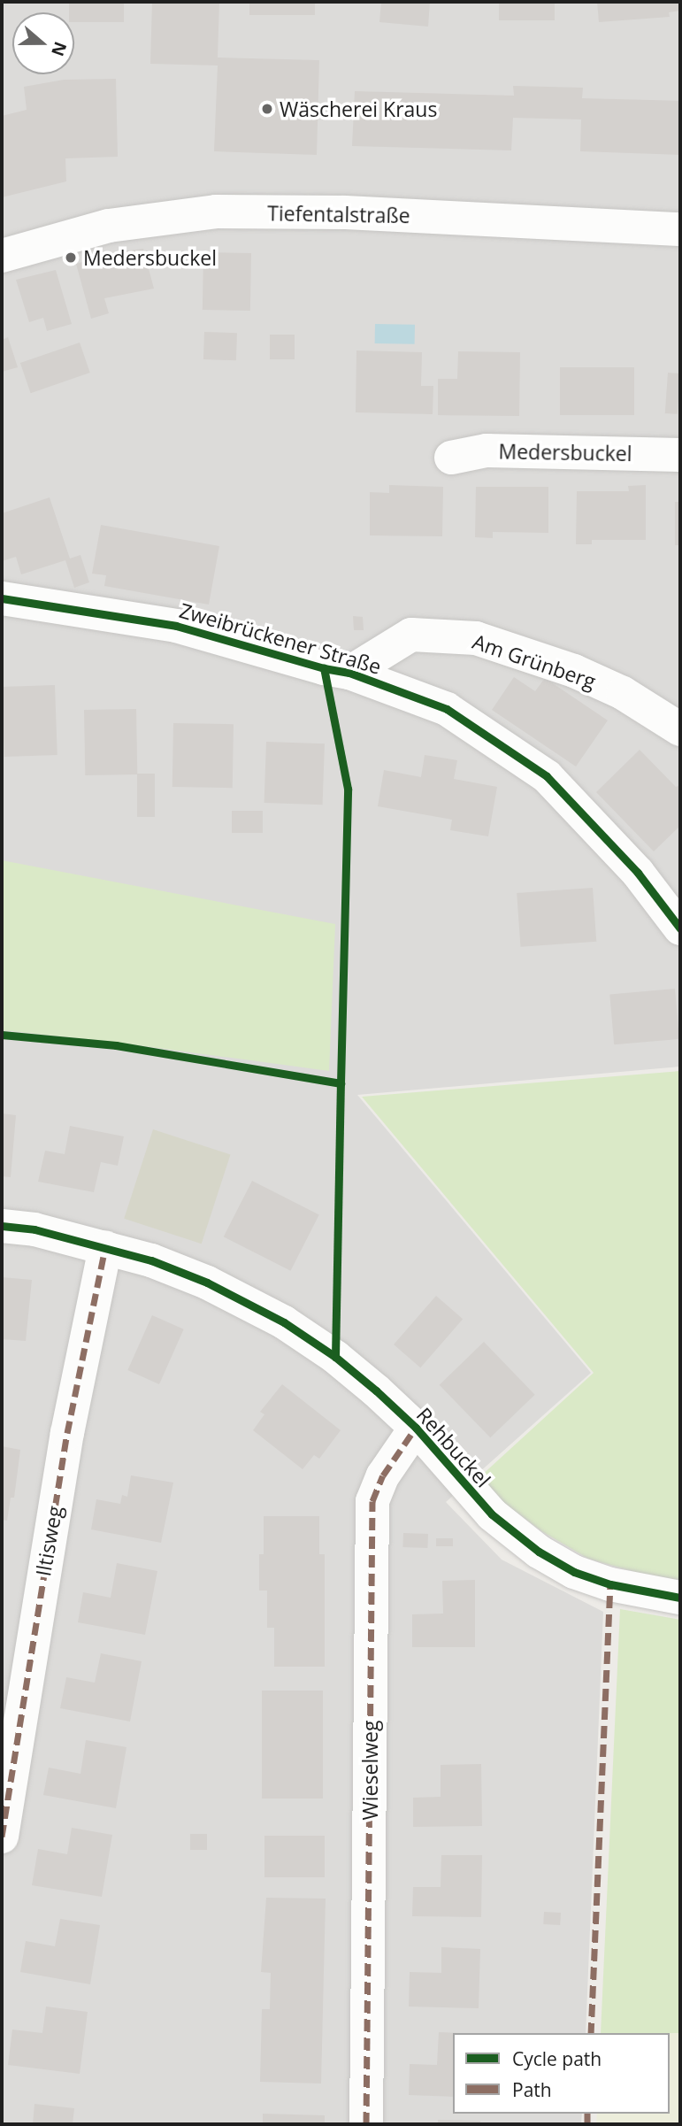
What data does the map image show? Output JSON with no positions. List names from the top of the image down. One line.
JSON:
{"streets":{"street":["Tiefentalstraße","Medersbuckel","Zweibrückener Straße","Am Grünberg","Rehbuckel","Iltisweg","Wieselweg"]},"crossings":[["Zweibrückener Straße","Am Grünberg"],["Rehbuckel","Iltisweg"],["Rehbuckel","Wieselweg"]],"places":["Wäscherei Kraus","Medersbuckel"],"legend":["Cycle path","Path"],"north":"right"}
